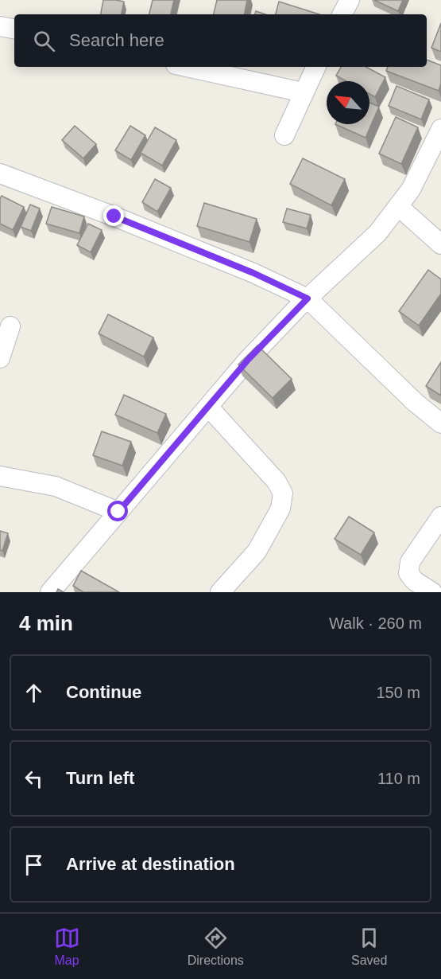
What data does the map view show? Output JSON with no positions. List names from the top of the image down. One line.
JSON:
{"north":"top left","page":{"search":"Search here","heading":["4 min","Walk · 260 m"],"list":[["Continue","150 m"],["Turn left","110 m"],"Arrive at destination"],"nav":["Map","Directions","Saved"]}}
